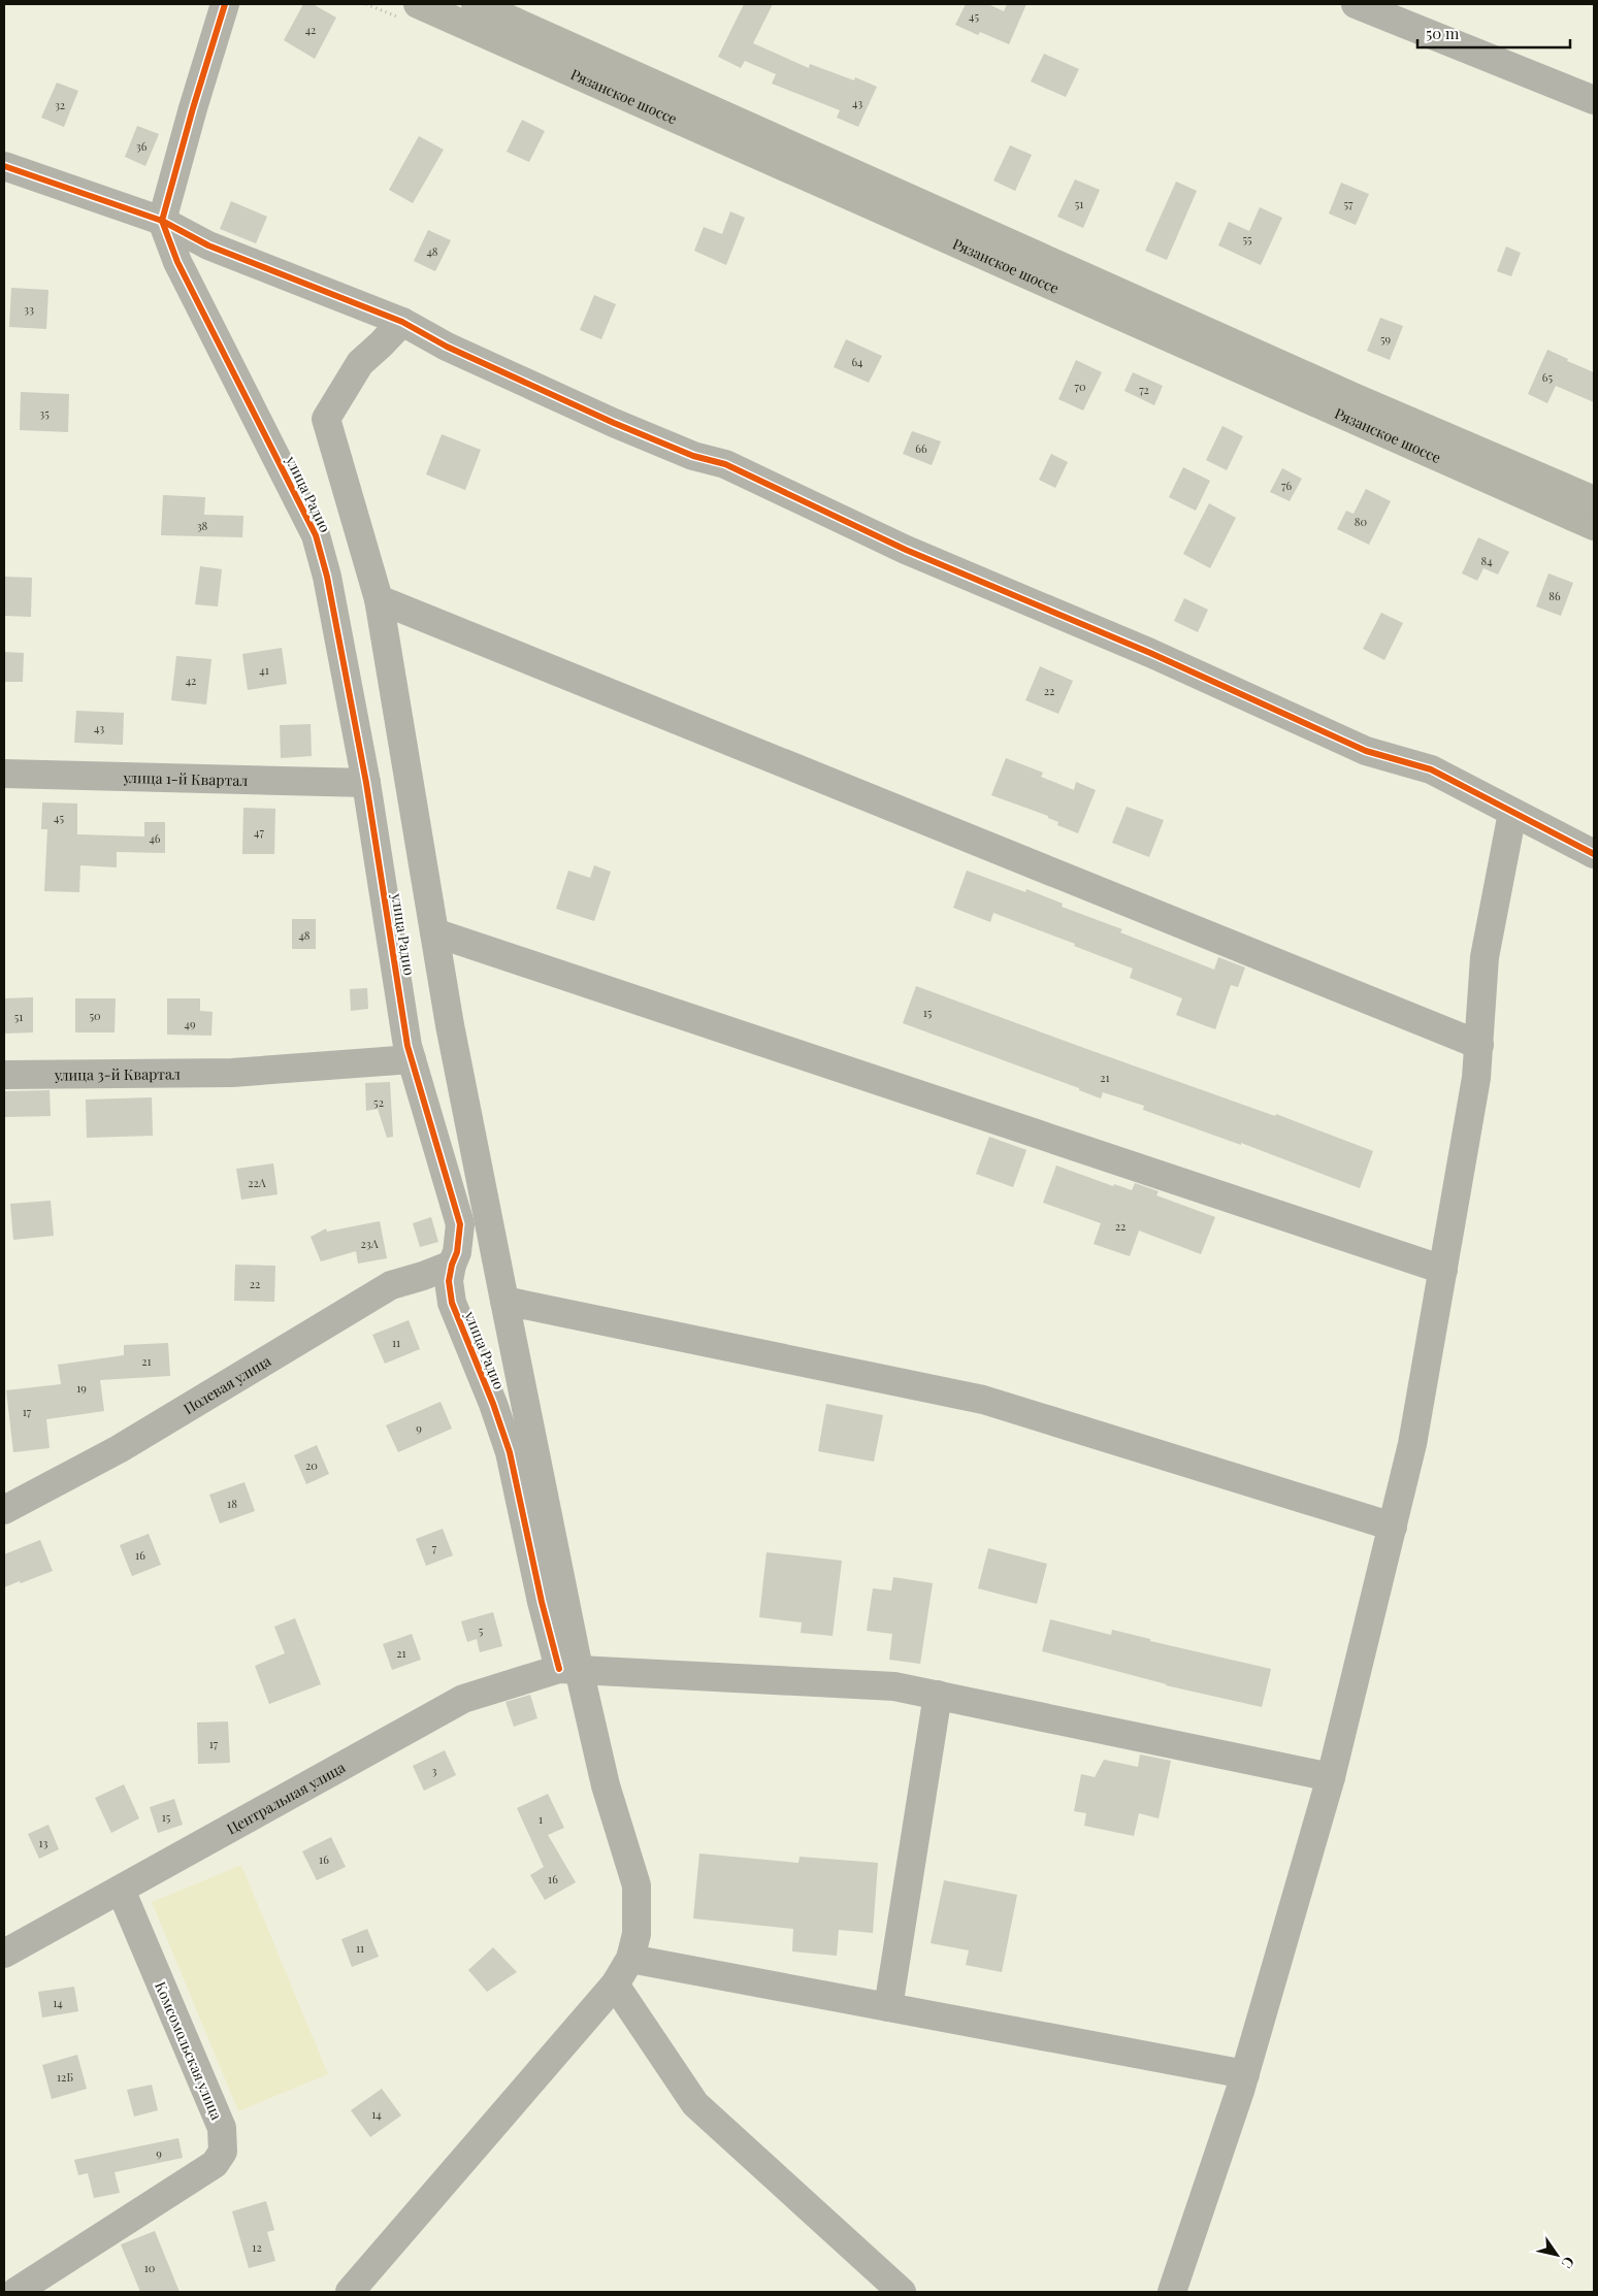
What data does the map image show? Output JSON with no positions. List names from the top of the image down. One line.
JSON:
{"streets":{"main road":["Рязанское шоссе"],"street":["улица Радио","улица 1-й Квартал","улица 3-й Квартал","Полевая улица","Центральная улица","Комсомольская улица"]},"crossings":[["улица Радио","улица 1-й Квартал"],["улица Радио","улица 3-й Квартал"],["улица Радио","Полевая улица"],["улица Радио","Центральная улица"],["Центральная улица","Комсомольская улица"]],"house_numbers":["45","42","43","32","36","51","57","55","48","33","59","64","65","70","72","35","66","76","80","38","84","86","41","42","22","43","45","47","46","48","15","50","51","49","21","52","22А","22","23А","22","11","21","19","17","9","20","18","7","16","5","21","17","3","15","1","13","16","16","11","14","12Б","14","9","12","10"],"scale_bar":"50 m","north":"bottom right"}
